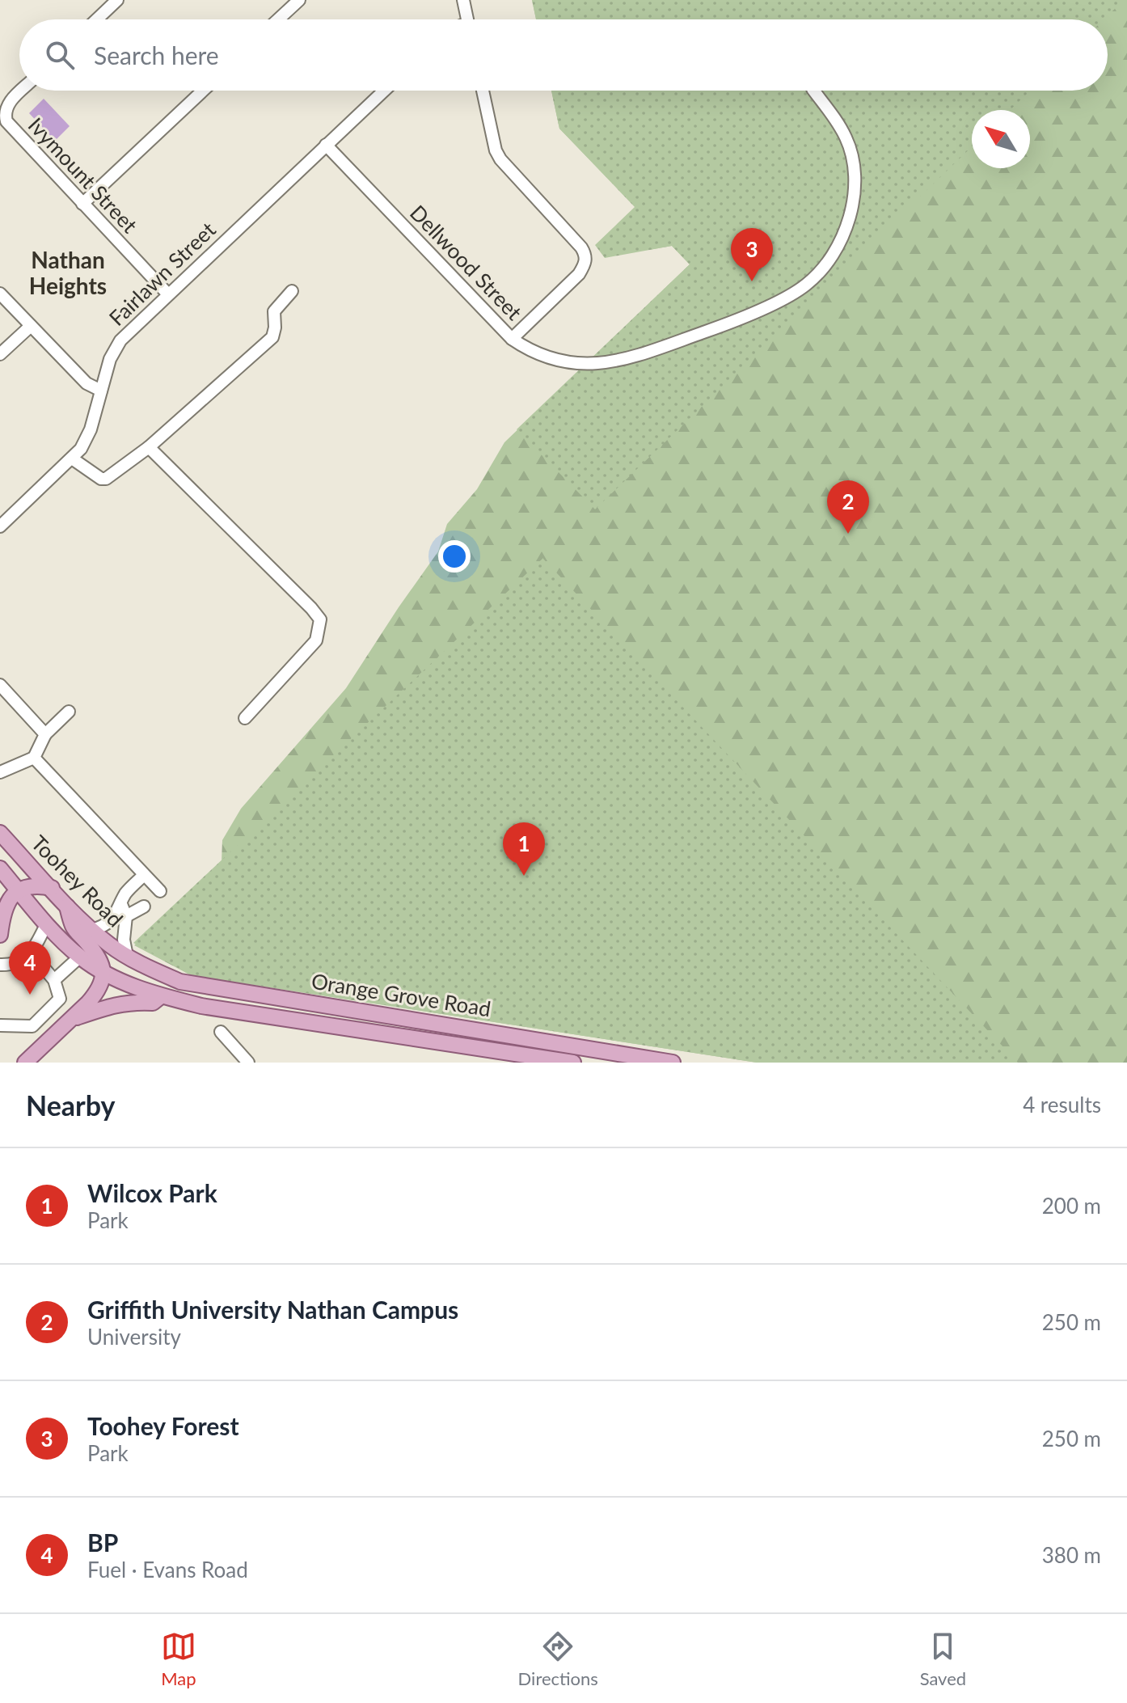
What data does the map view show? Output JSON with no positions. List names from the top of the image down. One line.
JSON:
{"streets":{"main road":["Toohey Road","Orange Grove Road"],"street":["Ivymount Street","Dellwood Street","Fairlawn Street"]},"crossings":[["Ivymount Street","Fairlawn Street"],["Dellwood Street","Fairlawn Street"],["Toohey Road","Orange Grove Road"]],"districts":["Nathan Heights"],"north":"top left","page":{"search":"Search here","pins":["3","2","1","4"],"heading":["Nearby","4 results"],"list":[{"mark":"1","name":"Wilcox Park","note":"Park","value":"200 m"},{"mark":"2","name":"Griffith University Nathan Campus","note":"University","value":"250 m"},{"mark":"3","name":"Toohey Forest","note":"Park","value":"250 m"},{"mark":"4","name":"BP","note":"Fuel · Evans Road","value":"380 m"}],"nav":["Map","Directions","Saved"]}}
